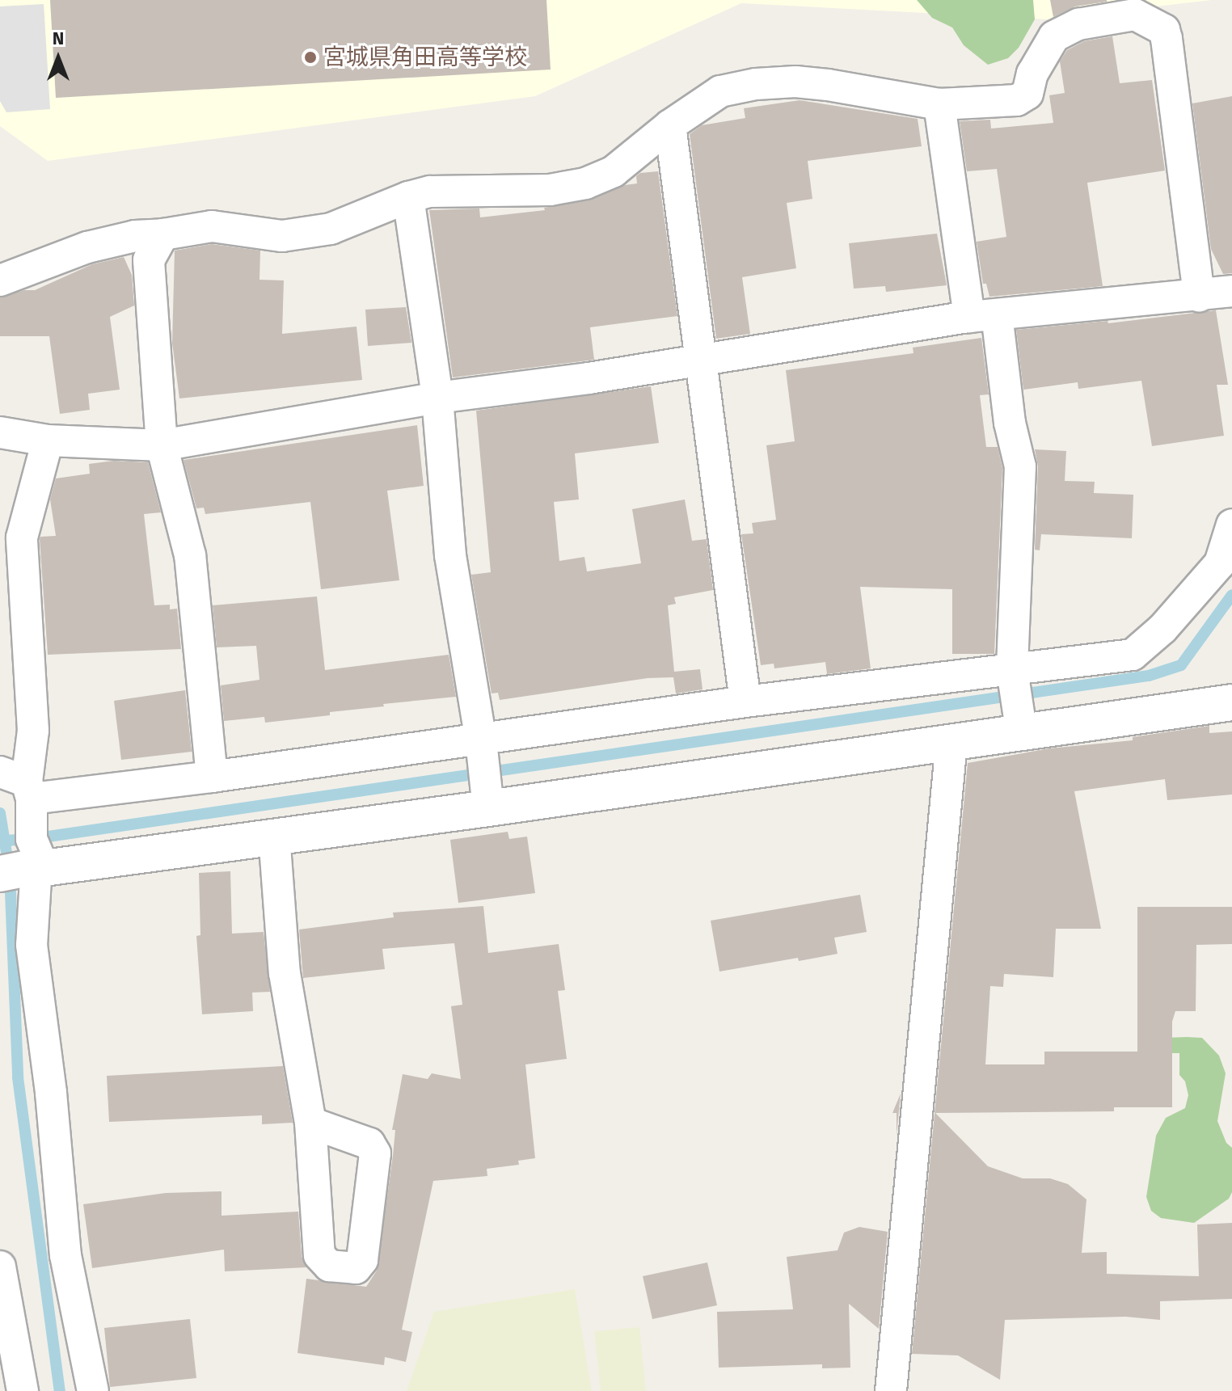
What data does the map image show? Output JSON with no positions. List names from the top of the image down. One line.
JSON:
{"places":["宮城県角田高等学校"],"north":"top"}
